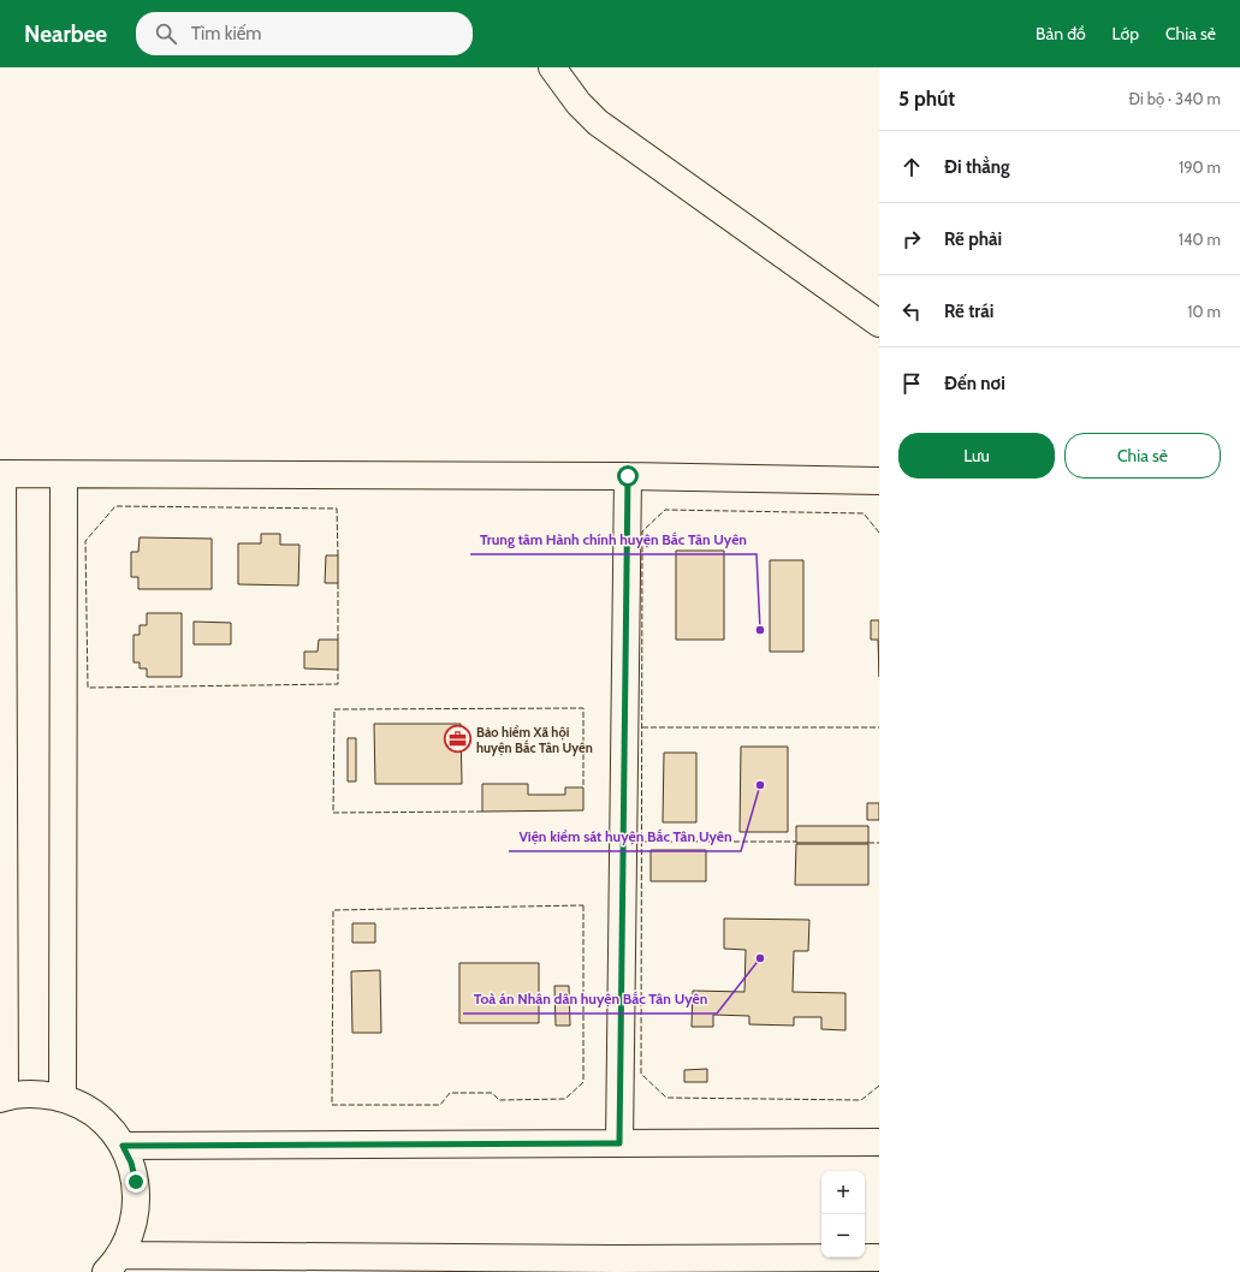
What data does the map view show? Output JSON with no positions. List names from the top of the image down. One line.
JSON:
{"places":{"other":["Trung tâm Hành chính huyện Bắc Tân Uyên","Viện kiểm sát huyện Bắc Tân Uyên","Toà án Nhân dân huyện Bắc Tân Uyên"],"office":["Bảo hiểm Xã hội huyện Bắc Tân Uyên"]},"page":{"header":"Nearbee","search":"Tìm kiếm","nav":["Bản đồ","Lớp","Chia sẻ"],"heading":["5 phút","Đi bộ · 340 m"],"list":[["Đi thẳng","190 m"],["Rẽ phải","140 m"],["Rẽ trái","10 m"],"Đến nơi"],"buttons":["Lưu","Chia sẻ"],"map_buttons":["+","−"]}}
